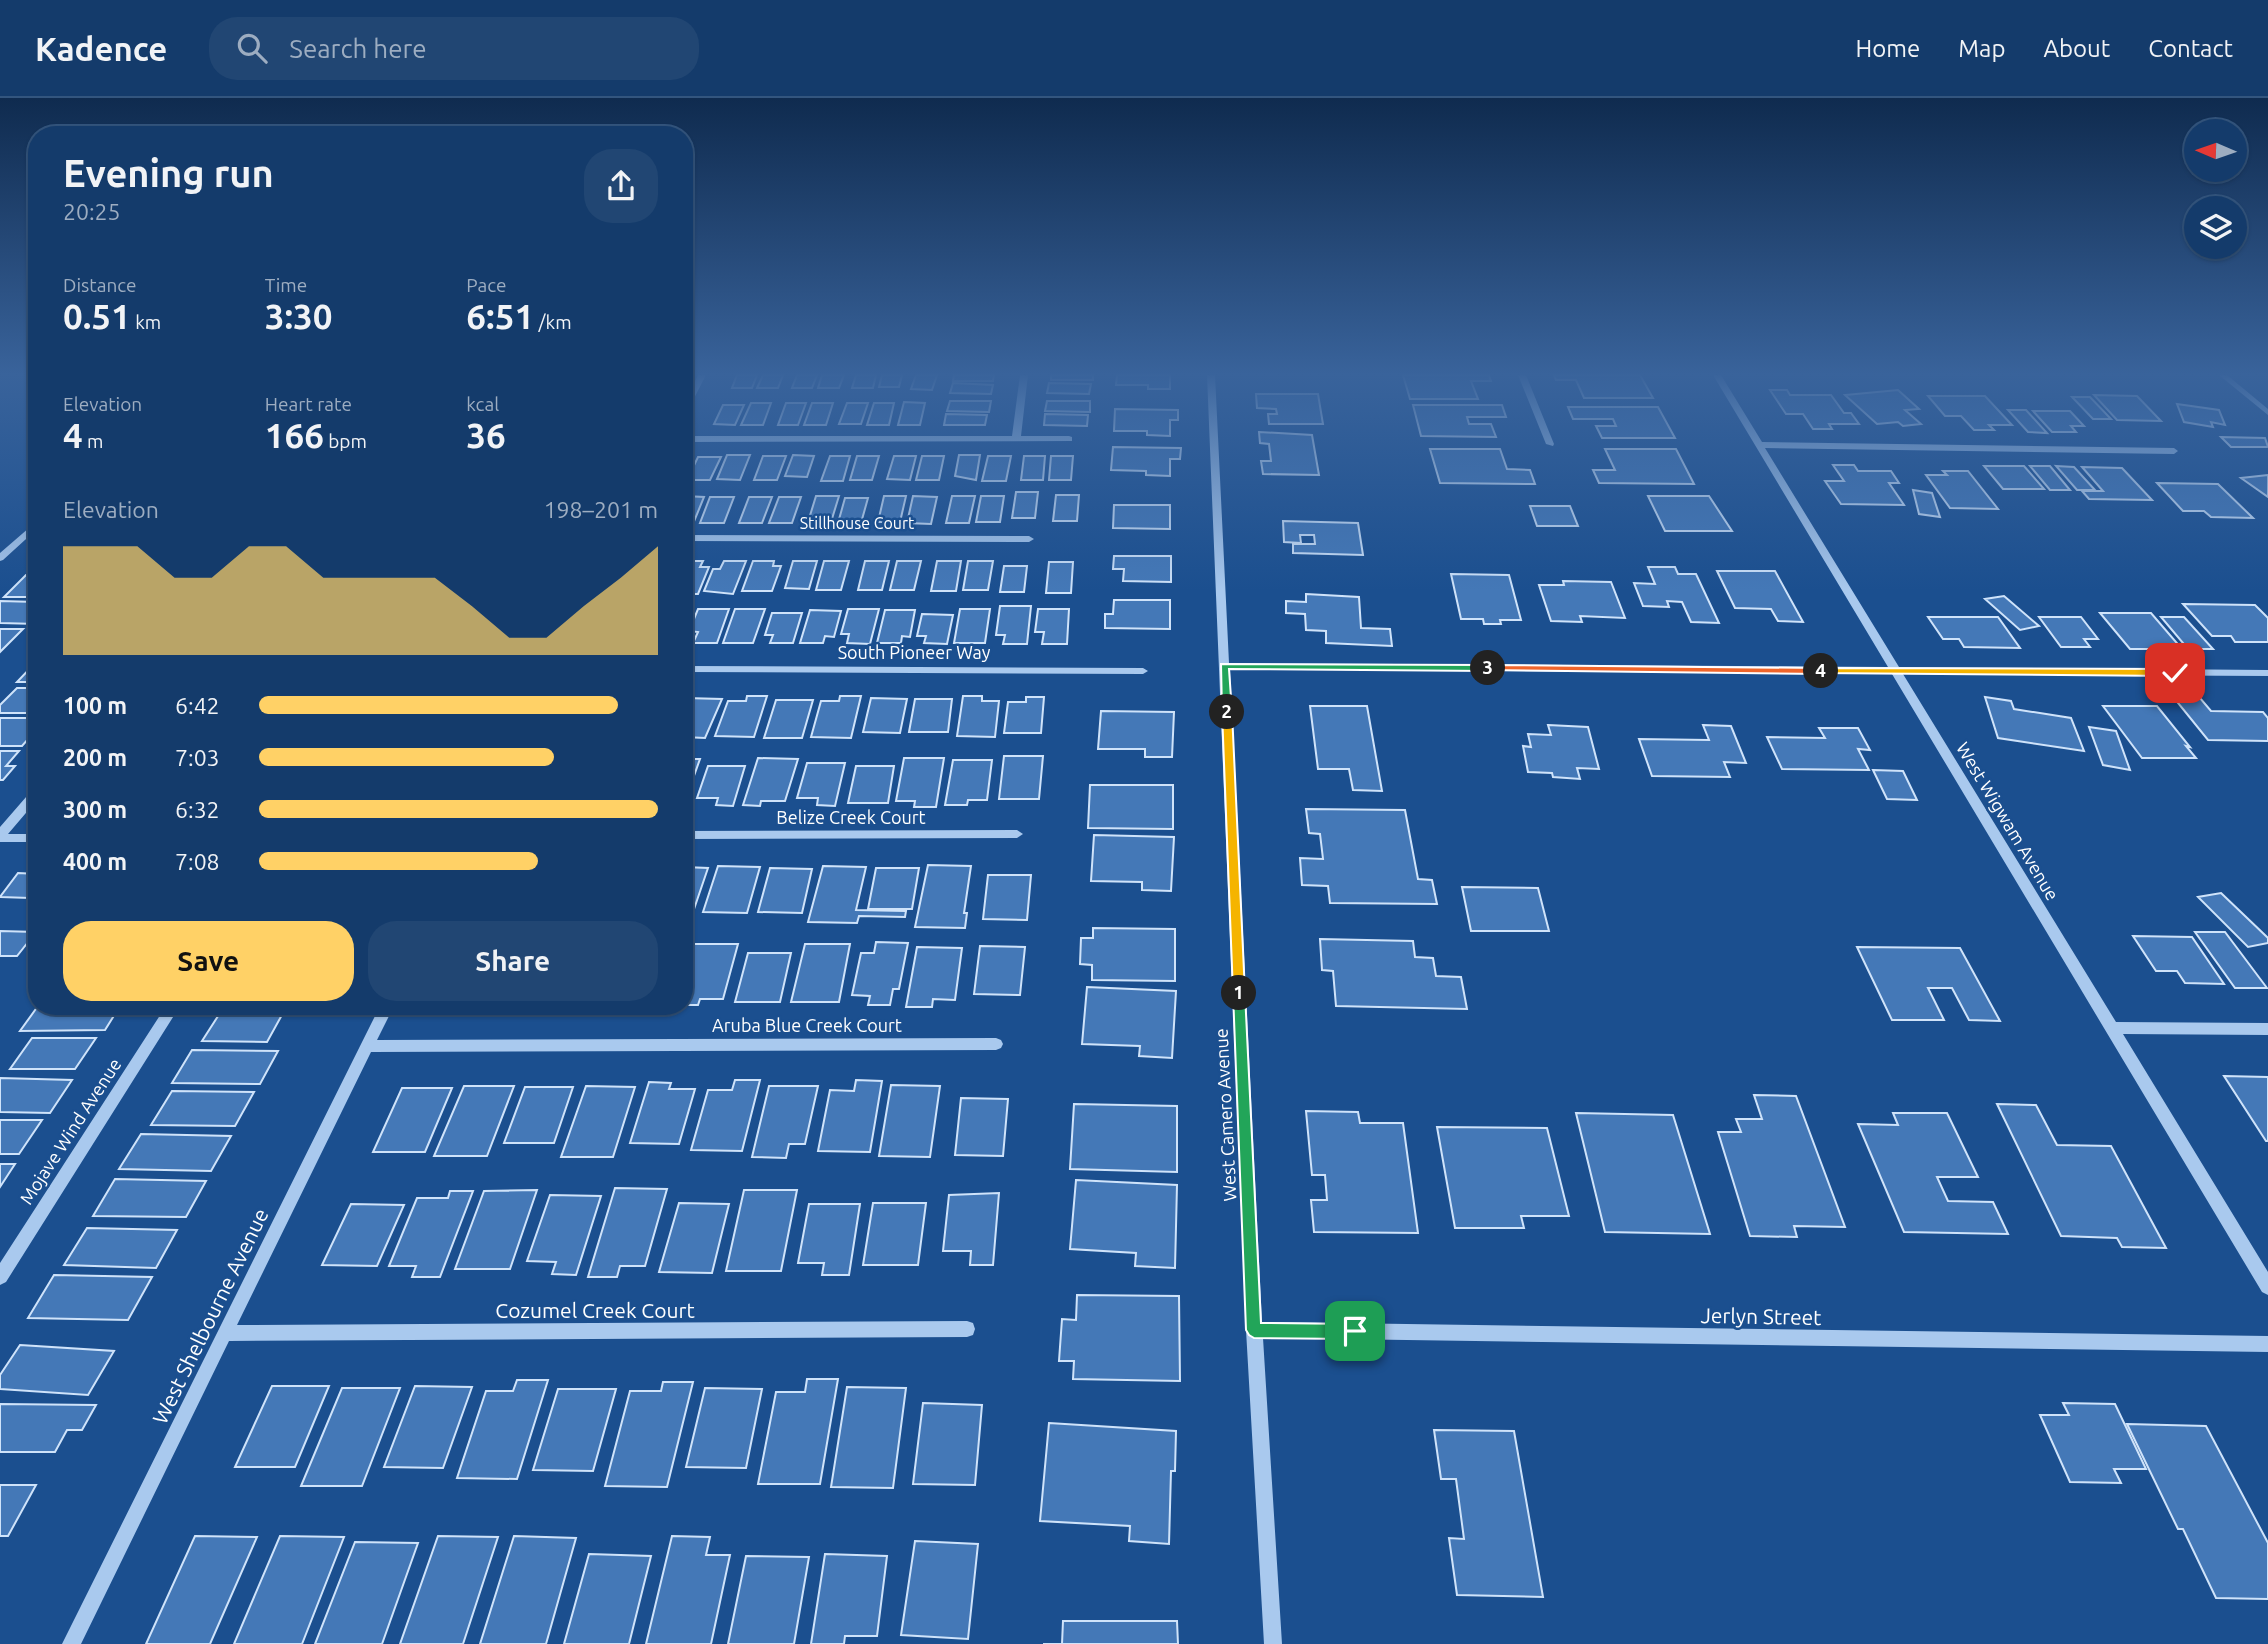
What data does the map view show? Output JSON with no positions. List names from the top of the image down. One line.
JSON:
{"streets":{"street":["Stillhouse Court","South Pioneer Way","Belize Creek Court","West Wigwam Avenue","Aruba Blue Creek Court","West Camero Avenue","Mojave Wind Avenue","Cozumel Creek Court","West Shelbourne Avenue","Jerlyn Street"]},"crossings":[["Aruba Blue Creek Court","West Shelbourne Avenue"],["West Camero Avenue","Jerlyn Street"],["Cozumel Creek Court","West Shelbourne Avenue"]],"north":"left","page":{"header":"Kadence","search":"Search here","nav":["Home","Map","About","Contact"],"heading":["Evening run","20:25"],"stats":[["Distance","0.51 km"],["Time","3:30"],["Pace","6:51 /km"],["Elevation","4 m"],["Heart rate","166 bpm"],["kcal","36"]],"chart":["Elevation","198–201 m"],"pins":["3","4","2","1"],"list":[{"name":"100 m","note":"6:42"},{"name":"200 m","note":"7:03"},{"name":"300 m","note":"6:32"},{"name":"400 m","note":"7:08"}],"buttons":["Save","Share"]}}
